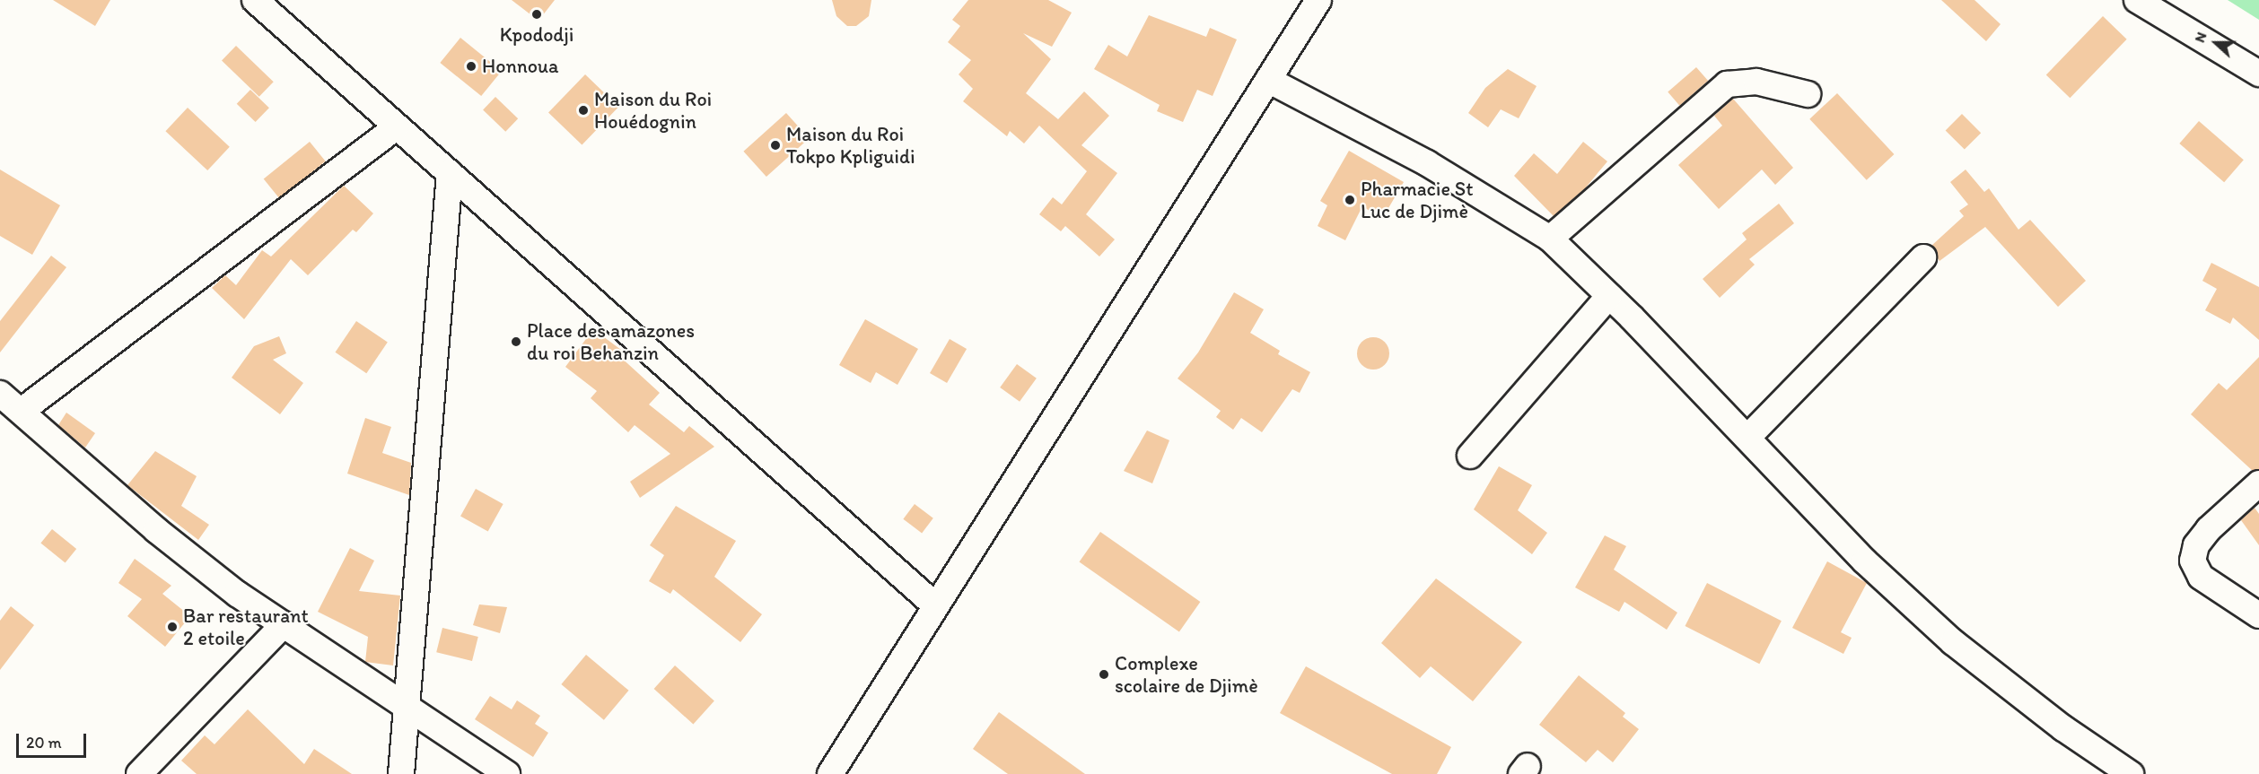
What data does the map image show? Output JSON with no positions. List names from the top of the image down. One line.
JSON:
{"places":["Kpododji","Honnoua","Maison du Roi Houédognin","Maison du Roi Tokpo Kpliguidi","Pharmacie St Luc de Djimè","Place des amazones du roi Behanzin","Bar restaurant 2 etoile","Complexe scolaire de Djimè"],"scale_bar":"20 m","north":"left"}
